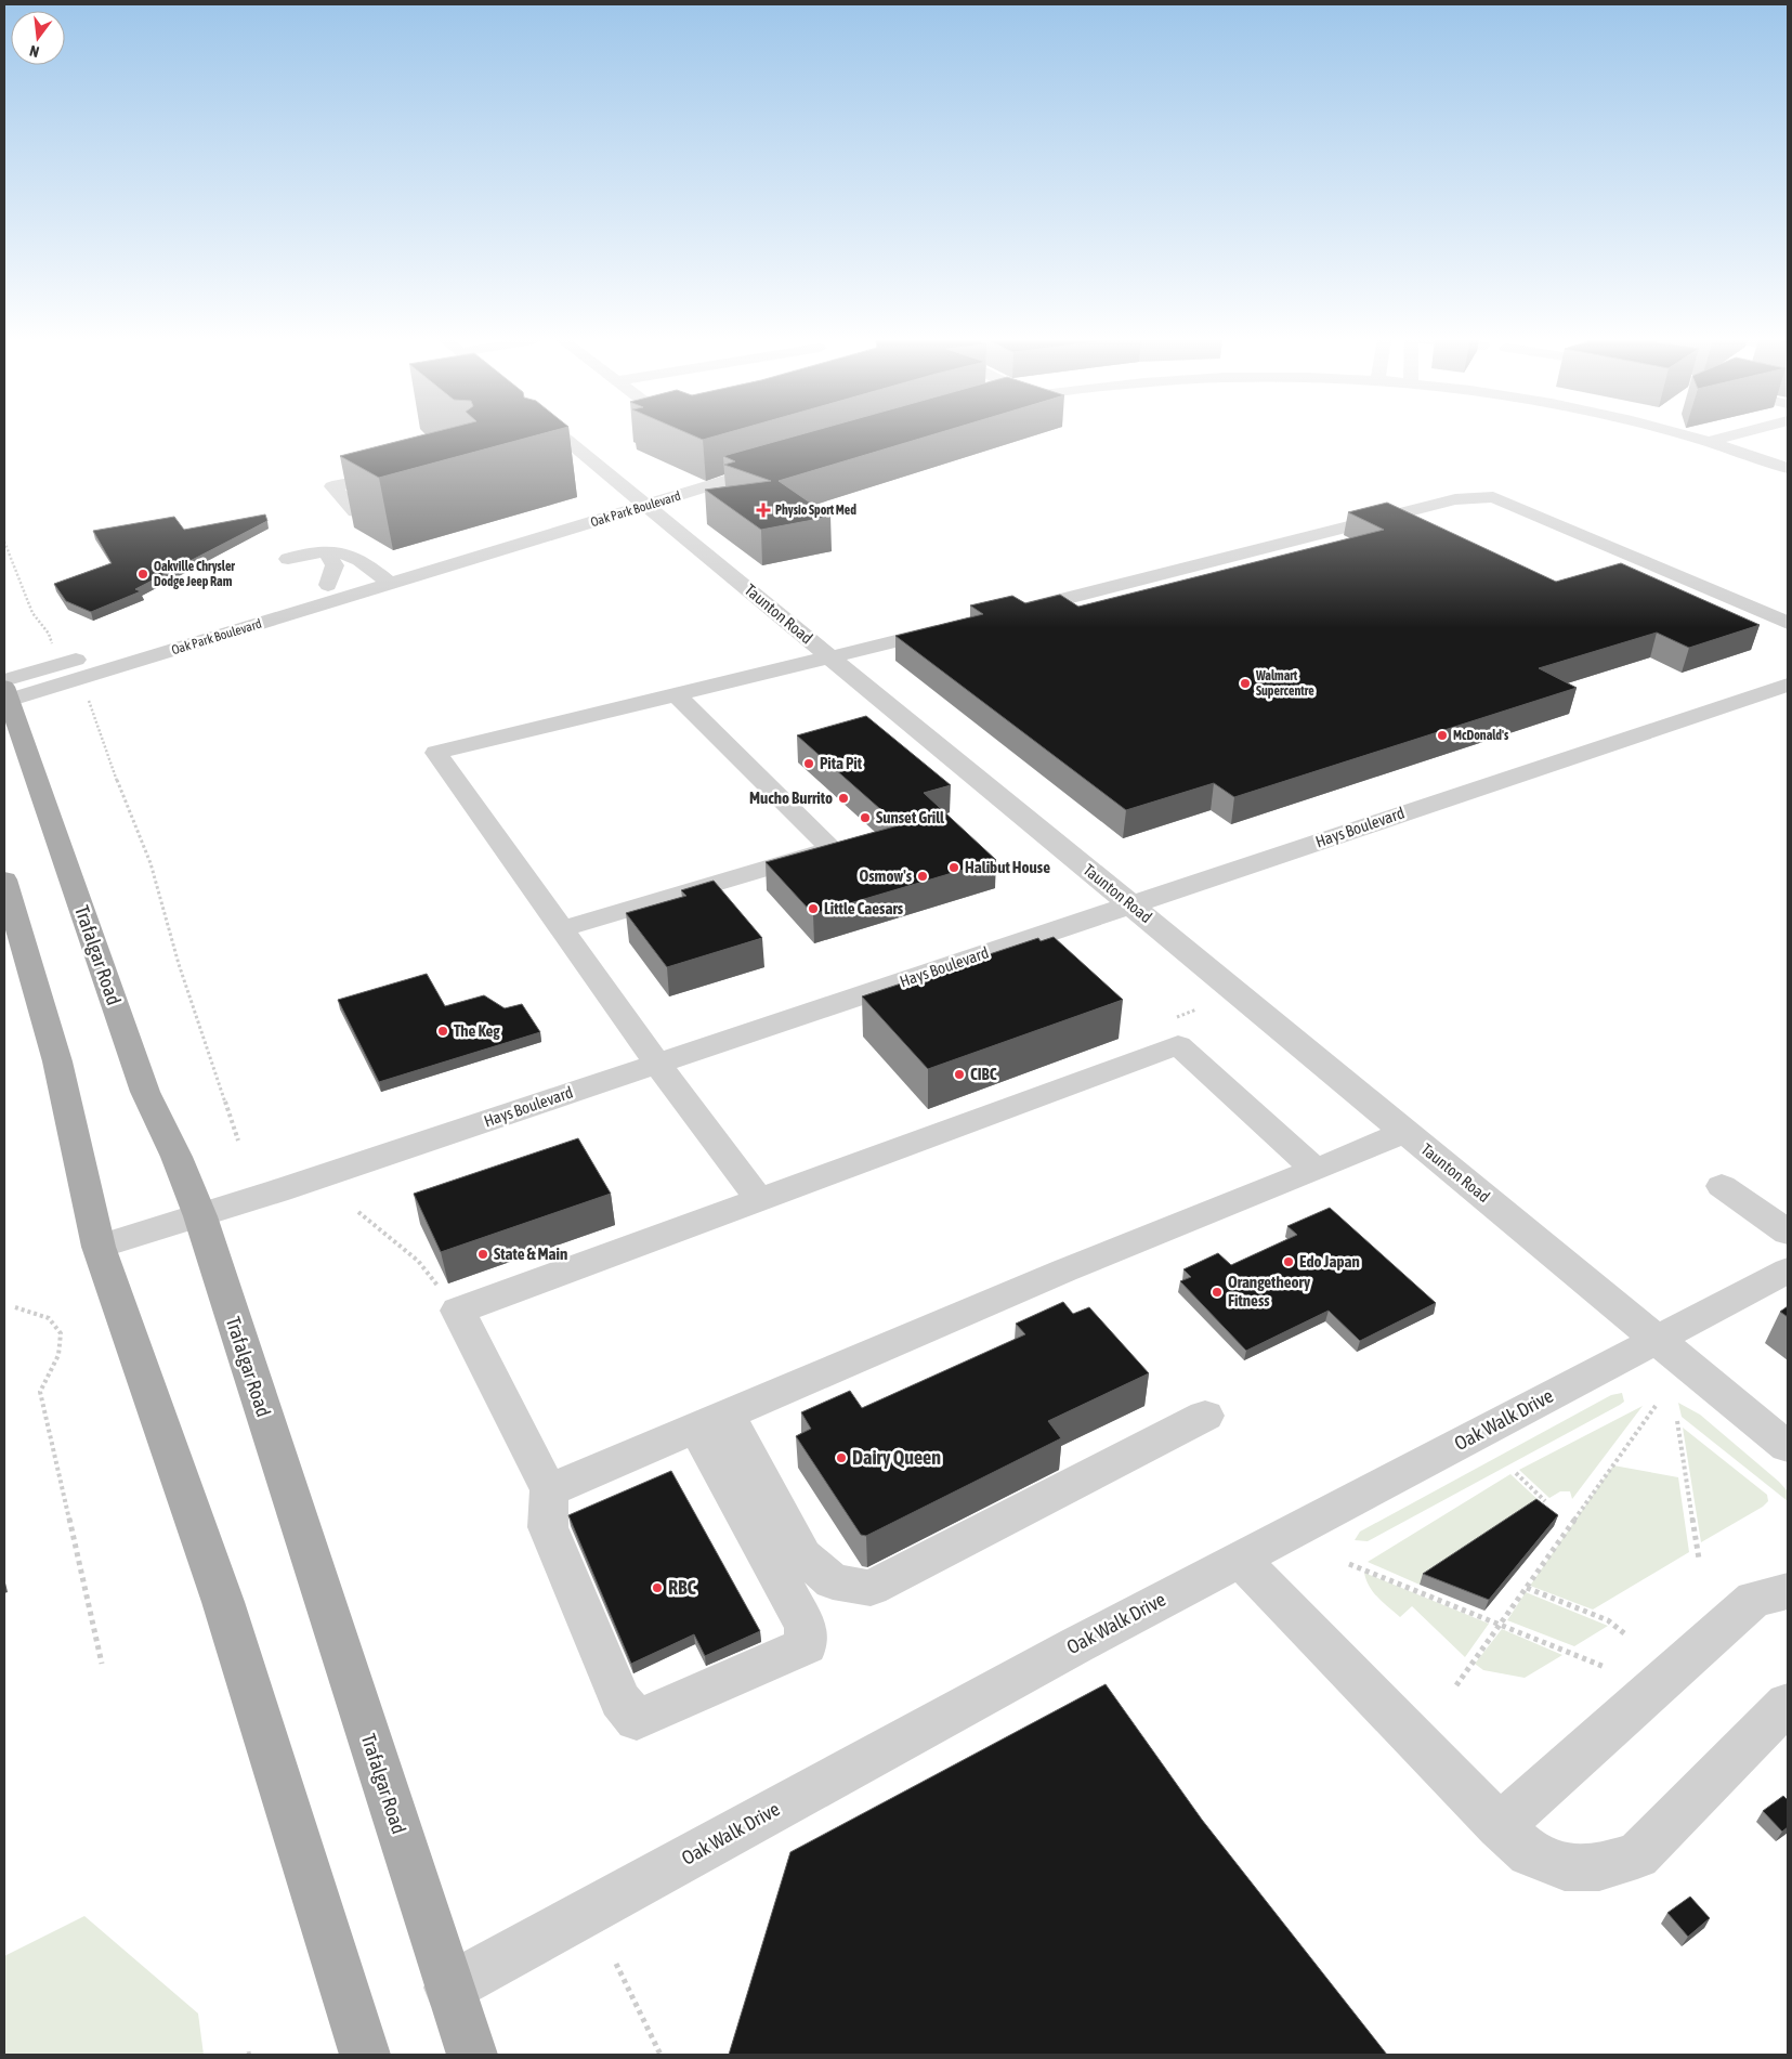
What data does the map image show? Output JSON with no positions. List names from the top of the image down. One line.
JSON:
{"streets":{"main road":["Trafalgar Road"],"street":["Oak Park Boulevard","Taunton Road","Hays Boulevard","Oak Walk Drive"]},"crossings":[["Oak Park Boulevard","Taunton Road"],["Oak Park Boulevard","Trafalgar Road"],["Taunton Road","Hays Boulevard"],["Taunton Road","Oak Walk Drive"],["Hays Boulevard","Trafalgar Road"],["Trafalgar Road","Oak Walk Drive"]],"places":{"health":["Physio Sport Med"],"other":["Oakville Chrysler Dodge Jeep Ram","Walmart Supercentre","McDonald's","Pita Pit","Mucho Burrito","Sunset Grill","Halibut House","Osmow's","Little Caesars","The Keg","CIBC","State & Main","Edo Japan","Orangetheory Fitness","Dairy Queen","RBC"]},"north":"bottom"}
